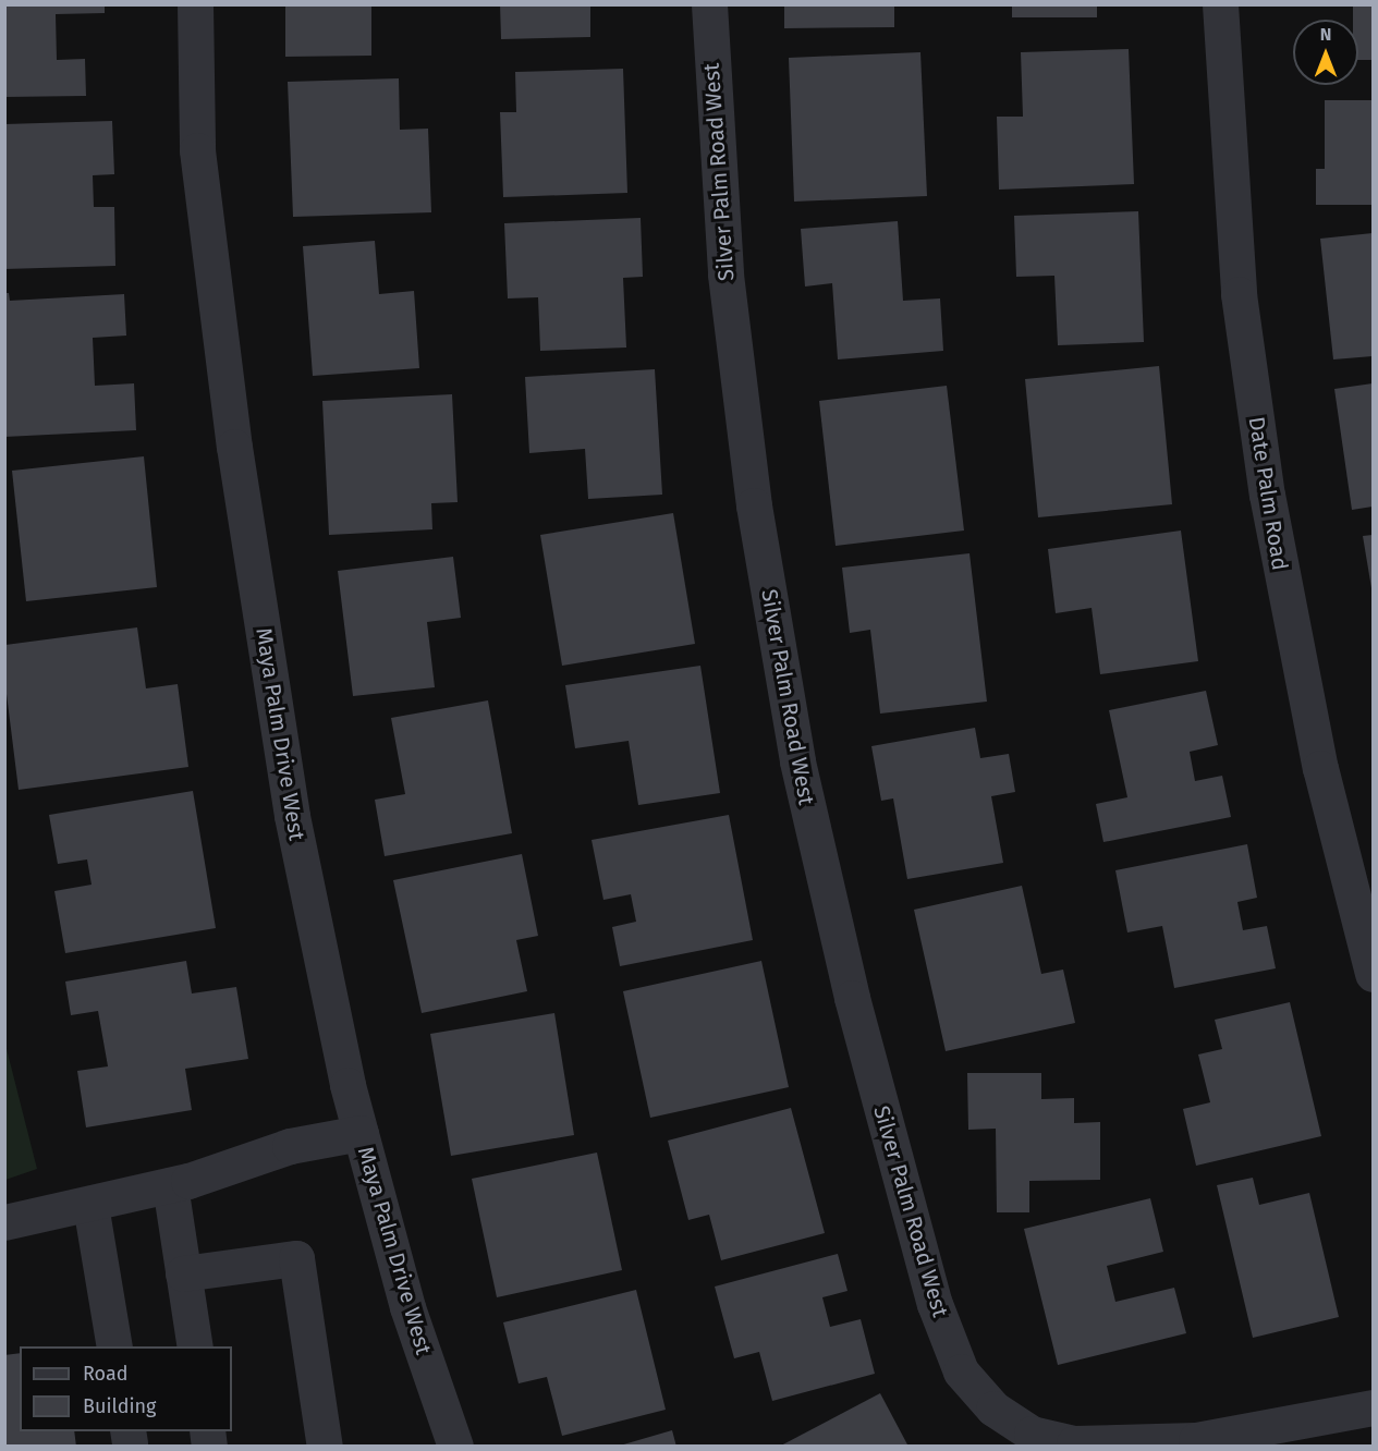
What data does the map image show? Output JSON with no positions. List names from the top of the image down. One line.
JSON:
{"streets":{"street":["Silver Palm Road West","Date Palm Road","Maya Palm Drive West"]},"legend":["Road","Building"],"north":"top"}
